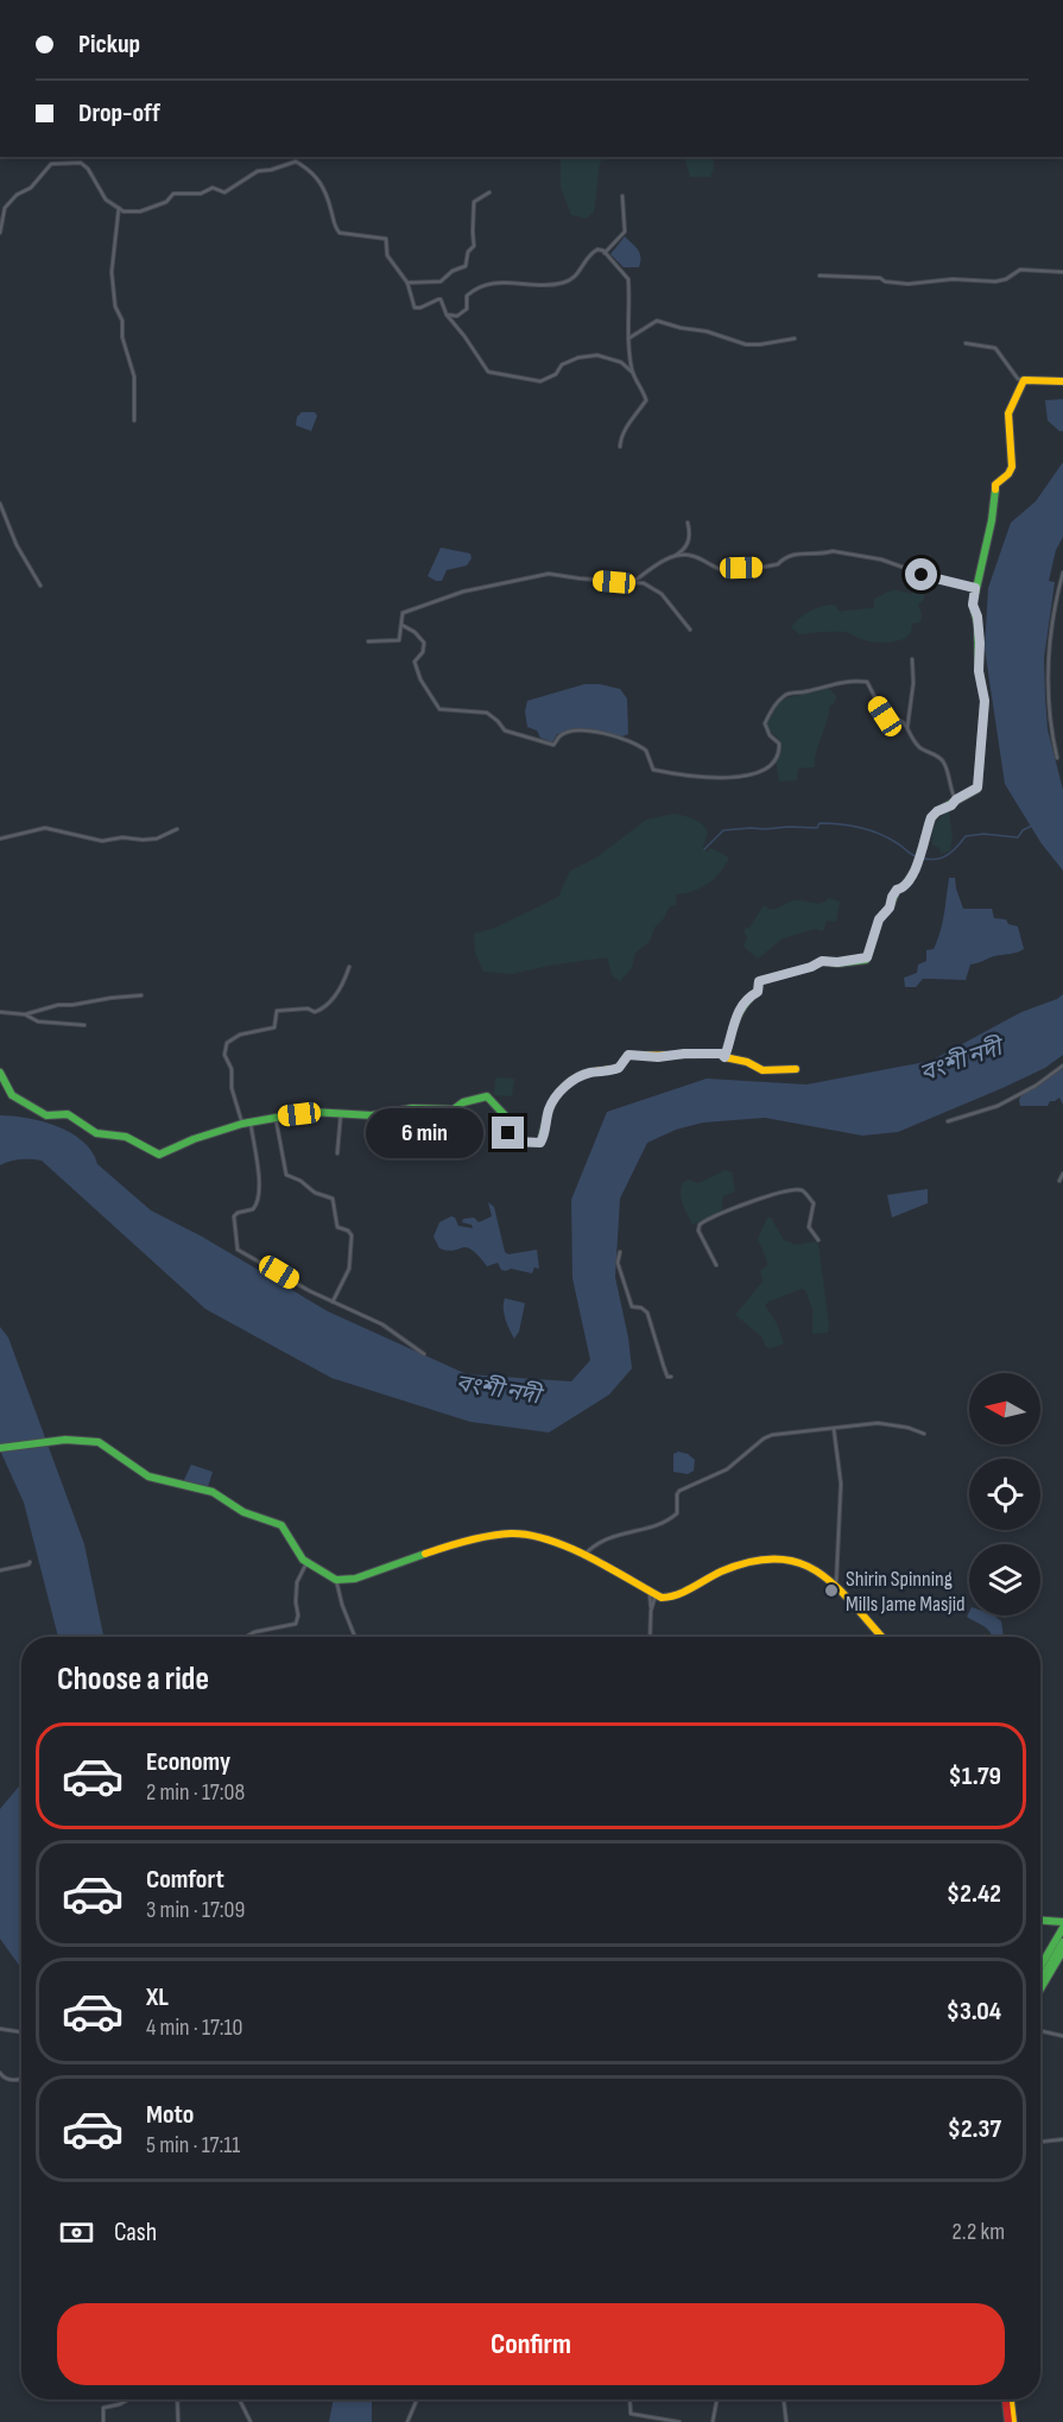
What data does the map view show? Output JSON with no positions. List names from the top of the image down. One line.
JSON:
{"water":["বংশী নদী"],"places":["Shirin Spinning Mills Jame Masjid"],"north":"left","page":{"banner":["Pickup","Drop-off"],"bubble":"6 min","heading":"Choose a ride","list":[{"name":"Economy","note":"2 min · 17:08","value":"$1.79"},{"name":"Comfort","note":"3 min · 17:09","value":"$2.42"},{"name":"XL","note":"4 min · 17:10","value":"$3.04"},{"name":"Moto","note":"5 min · 17:11","value":"$2.37"}],"pay":["Cash","2.2 km"],"buttons":"Confirm"}}
